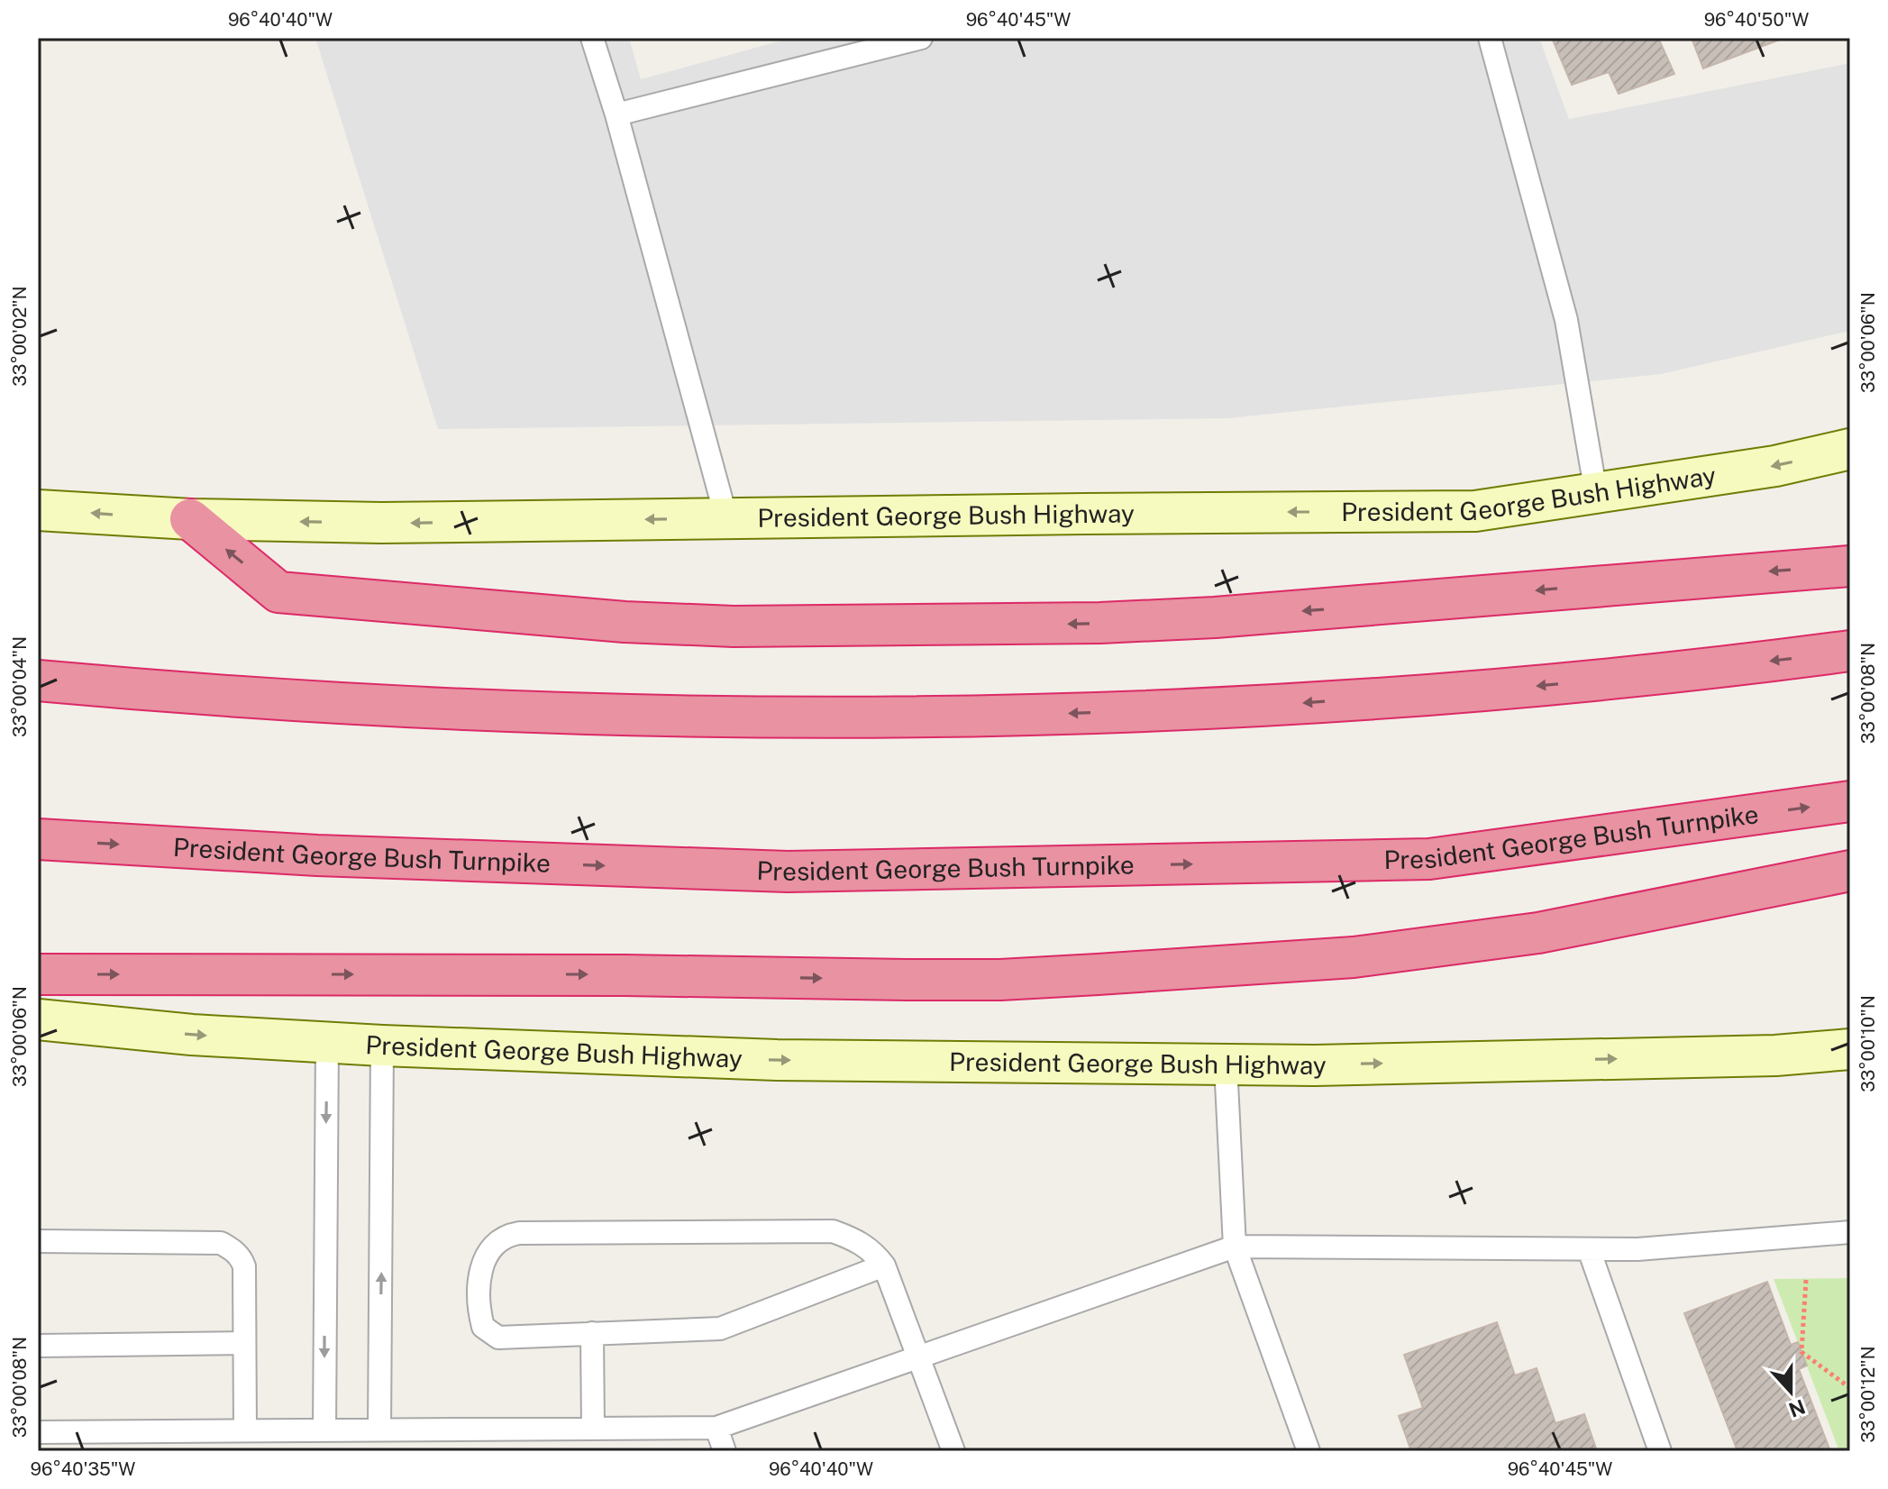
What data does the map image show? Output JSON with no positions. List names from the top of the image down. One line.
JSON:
{"streets":{"highway":["President George Bush Turnpike"],"main road":["President George Bush Highway"]},"north":"bottom","coordinates":["96°40'40\"W","96°40'45\"W","96°40'50\"W","33°00'02\"N","33°00'06\"N","33°00'04\"N","33°00'08\"N","33°00'10\"N","33°00'12\"N","96°40'35\"W"]}
